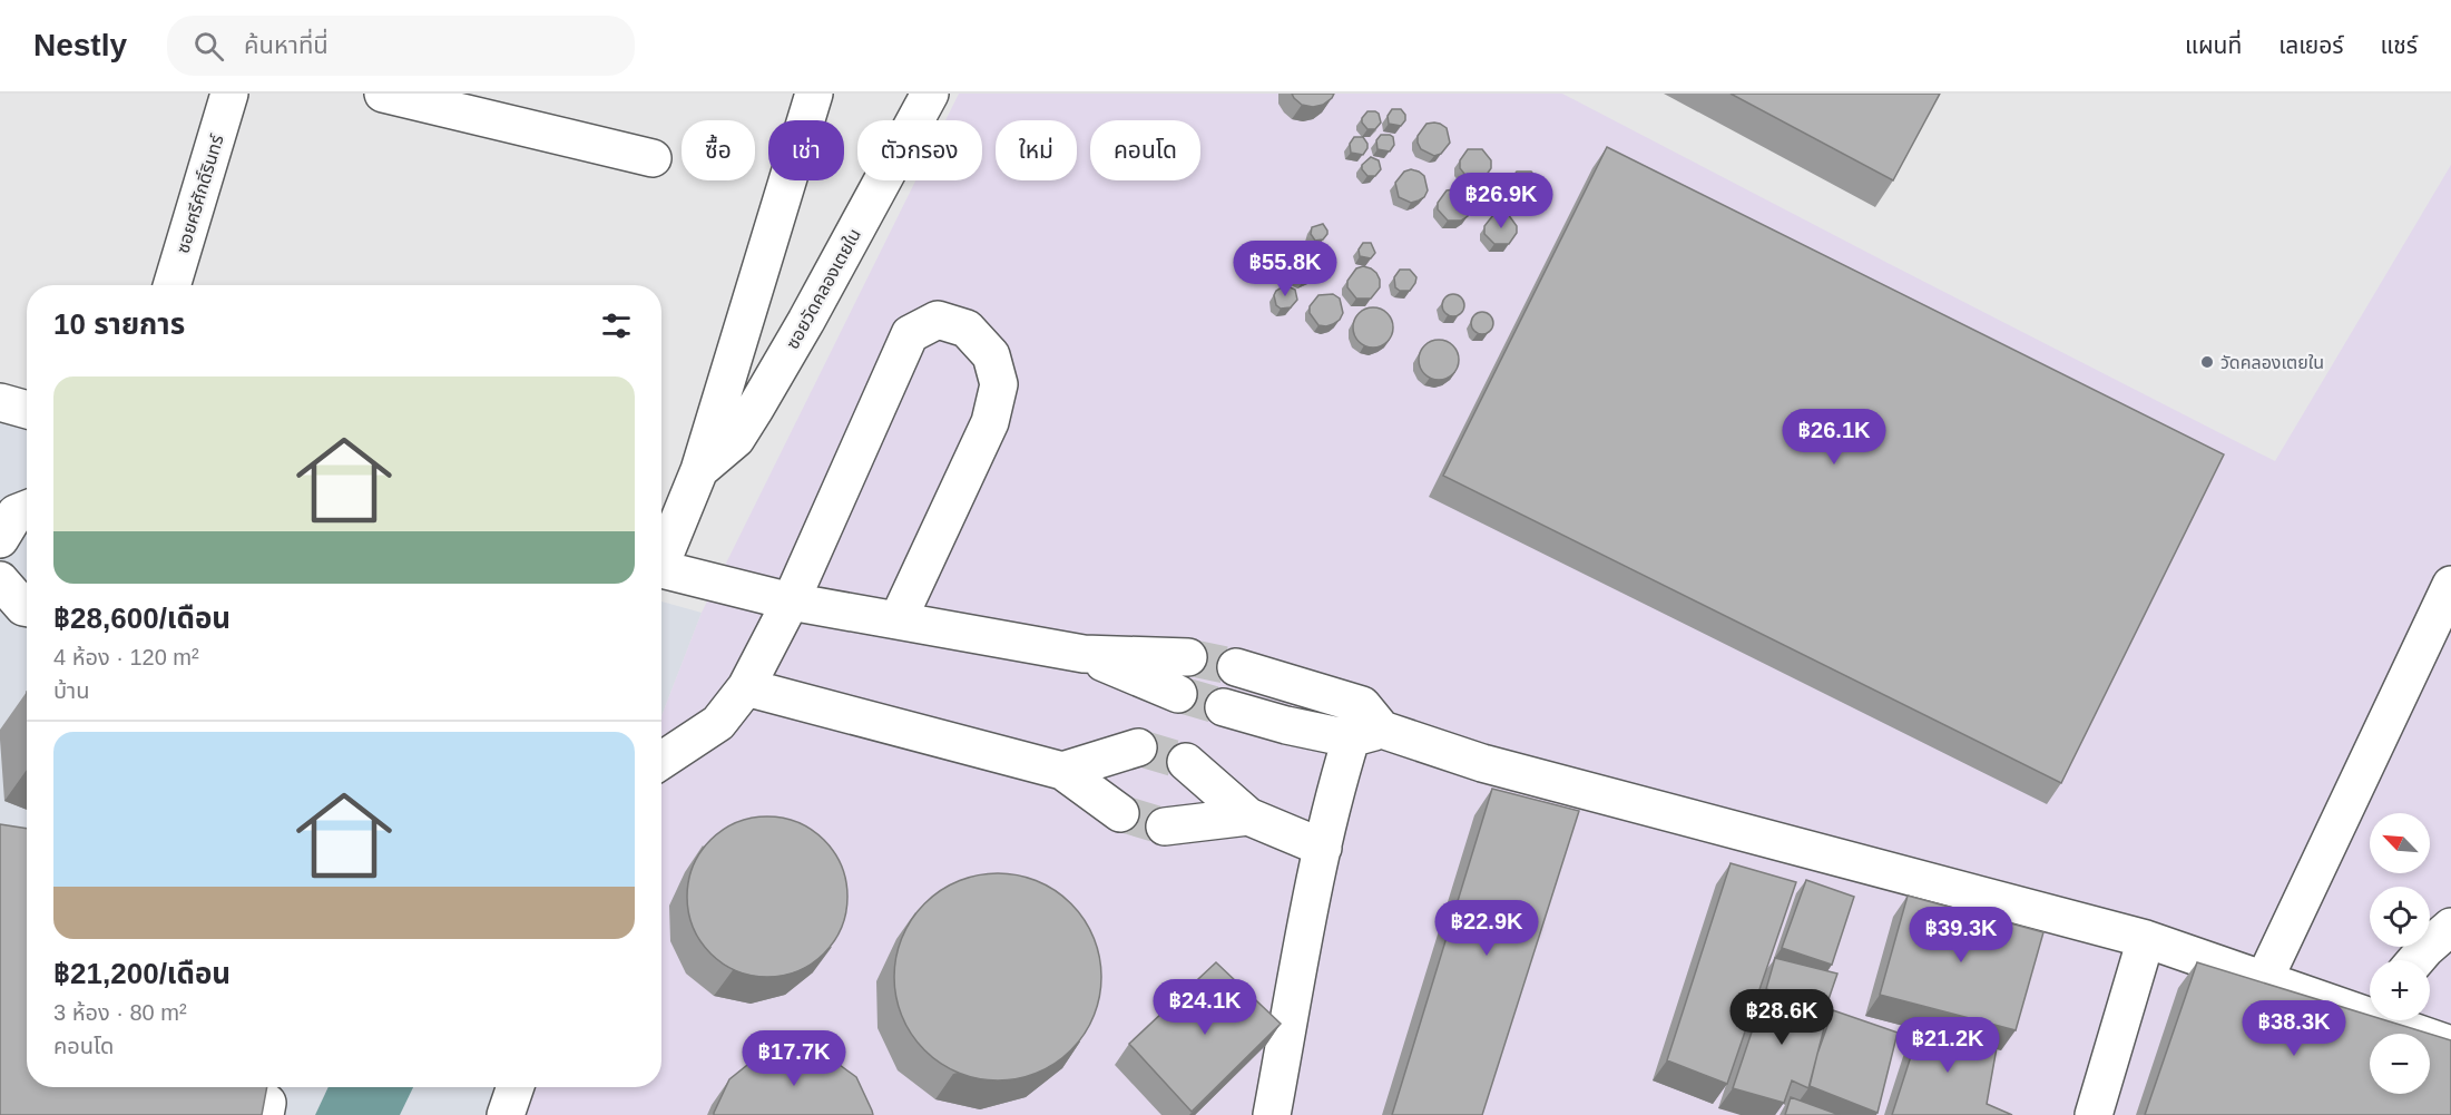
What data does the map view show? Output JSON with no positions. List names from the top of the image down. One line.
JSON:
{"streets":{"street":["ซอยศรีศักดิ์รินทร์","ซอยวัดคลองเตยใน"]},"places":["วัดคลองเตยใน"],"north":"top left","page":{"header":"Nestly","search":"ค้นหาที่นี่","nav":["แผนที่","เลเยอร์","แชร์"],"chip":["ซื้อ","เช่า","ตัวกรอง","ใหม่","คอนโด"],"price":["฿26.9K","฿55.8K","฿26.1K","฿22.9K","฿39.3K","฿24.1K","฿28.6K","฿38.3K","฿21.2K","฿17.7K"],"heading":"10 รายการ","list":[{"name":"฿28,600/เดือน","note":"4 ห้อง · 120 m² · บ้าน"},{"name":"฿21,200/เดือน","note":"3 ห้อง · 80 m² · คอนโด"}],"map_buttons":["+","−"]}}
